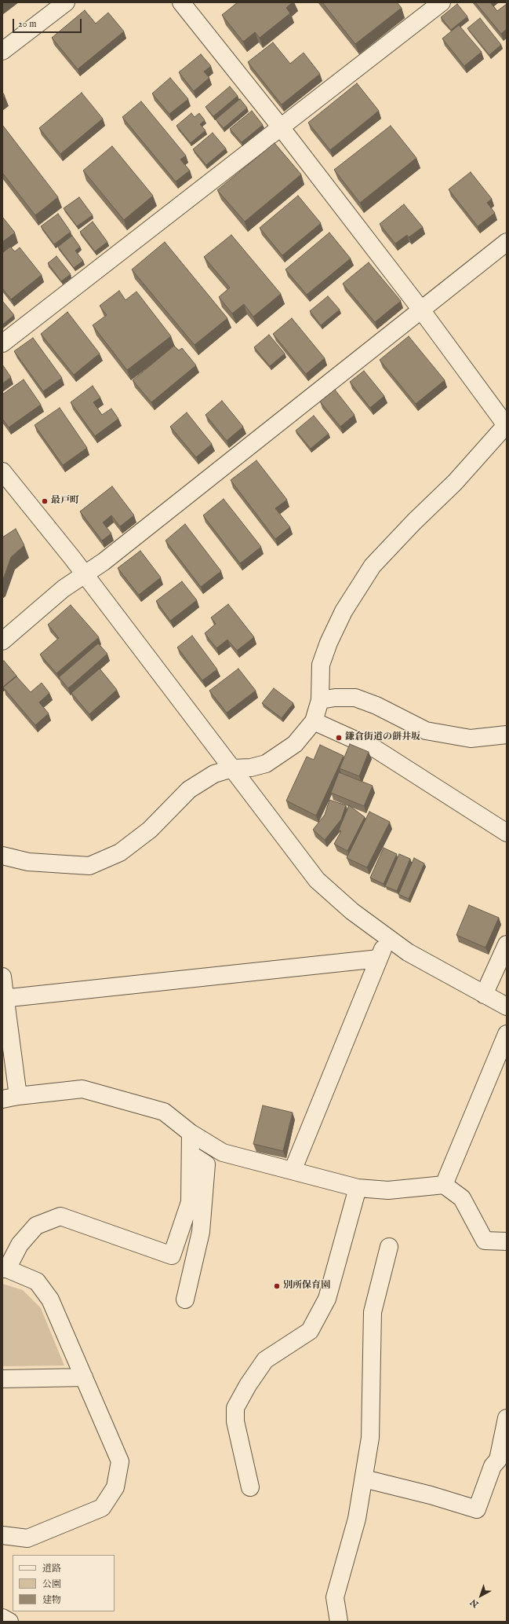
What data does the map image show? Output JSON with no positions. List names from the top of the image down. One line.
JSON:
{"places":["最戸町","鎌倉街道の餅井坂","別所保育園"],"legend":["道路","公園","建物"],"scale_bar":"20 m","north":"bottom left"}
